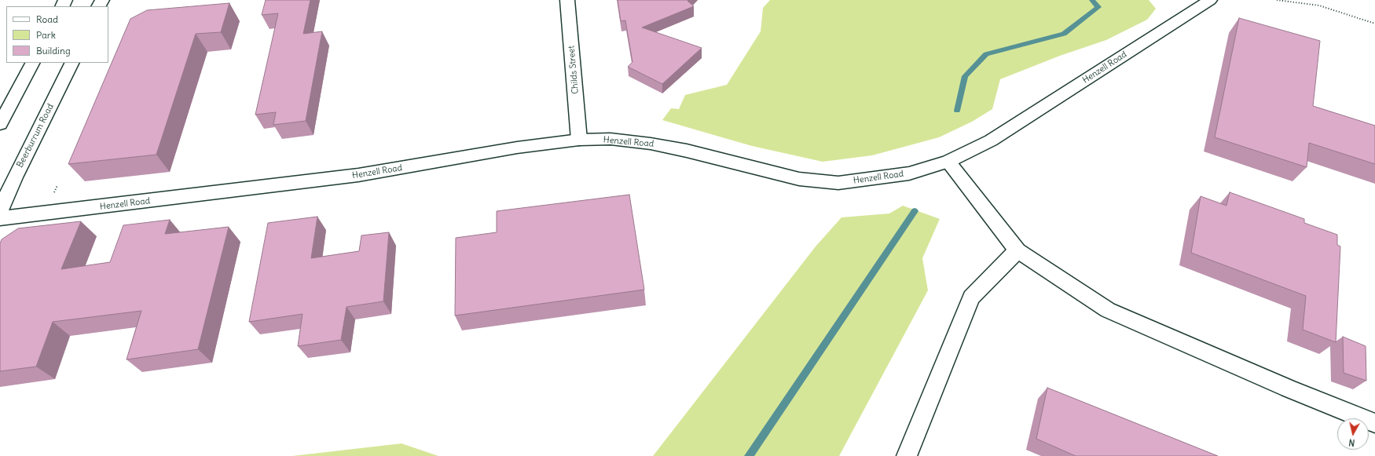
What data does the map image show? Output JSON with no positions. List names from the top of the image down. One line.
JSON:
{"streets":{"main road":["Henzell Road","Childs Street","Beerburrum Road"]},"crossings":[["Henzell Road","Childs Street"]],"legend":["Road","Park","Building"],"north":"bottom"}
